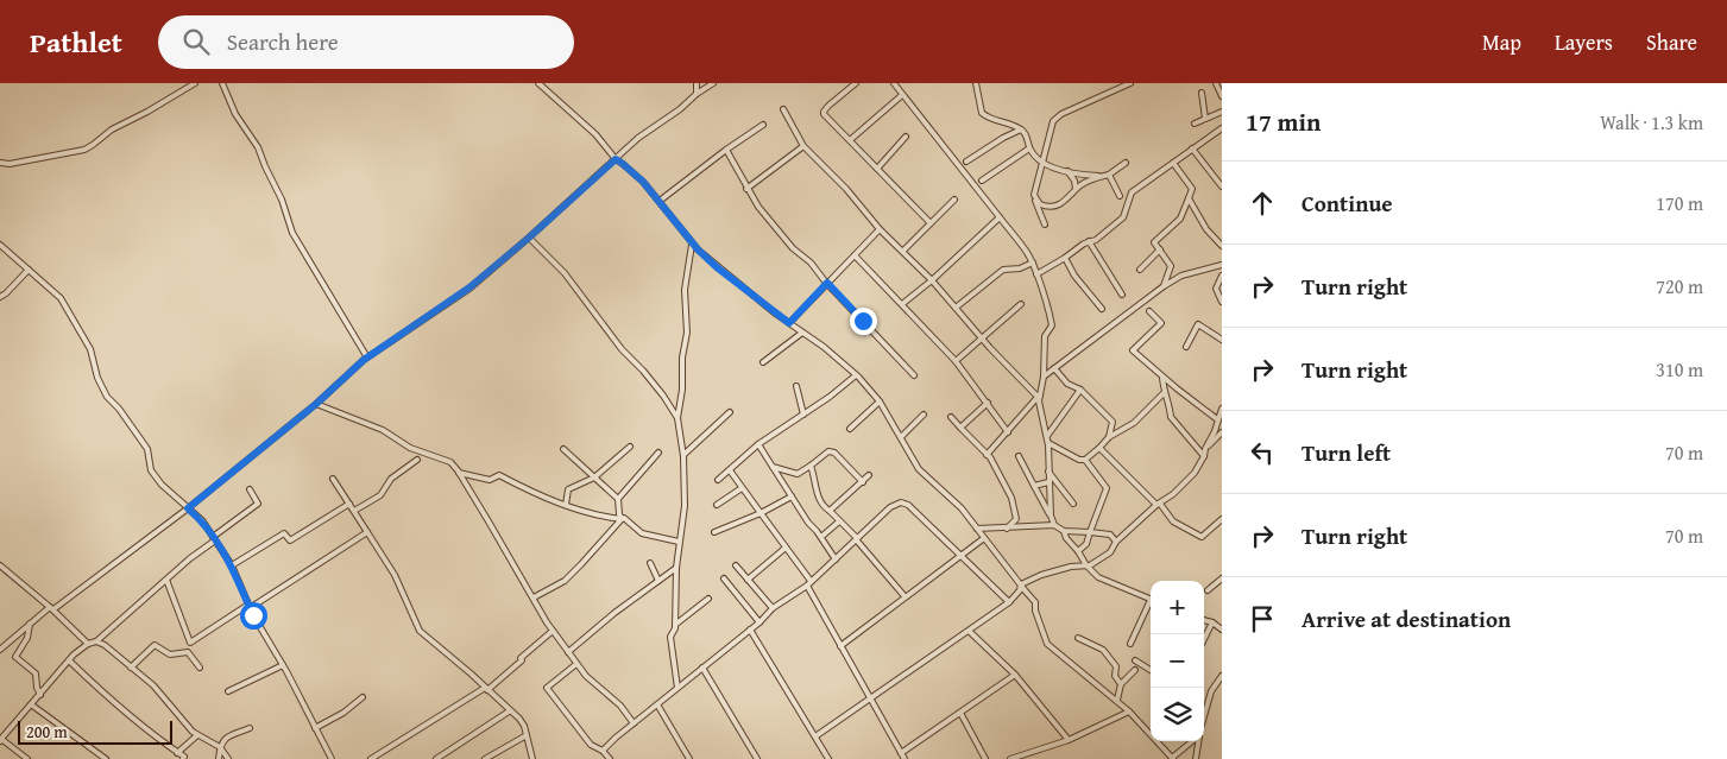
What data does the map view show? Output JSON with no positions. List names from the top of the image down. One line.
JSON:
{"scale_bar":"200 m","page":{"header":"Pathlet","search":"Search here","nav":["Map","Layers","Share"],"heading":["17 min","Walk · 1.3 km"],"list":[["Continue","170 m"],["Turn right","720 m"],["Turn right","310 m"],["Turn left","70 m"],["Turn right","70 m"],"Arrive at destination"],"map_buttons":["+","−"],"scale":"200 m"}}
